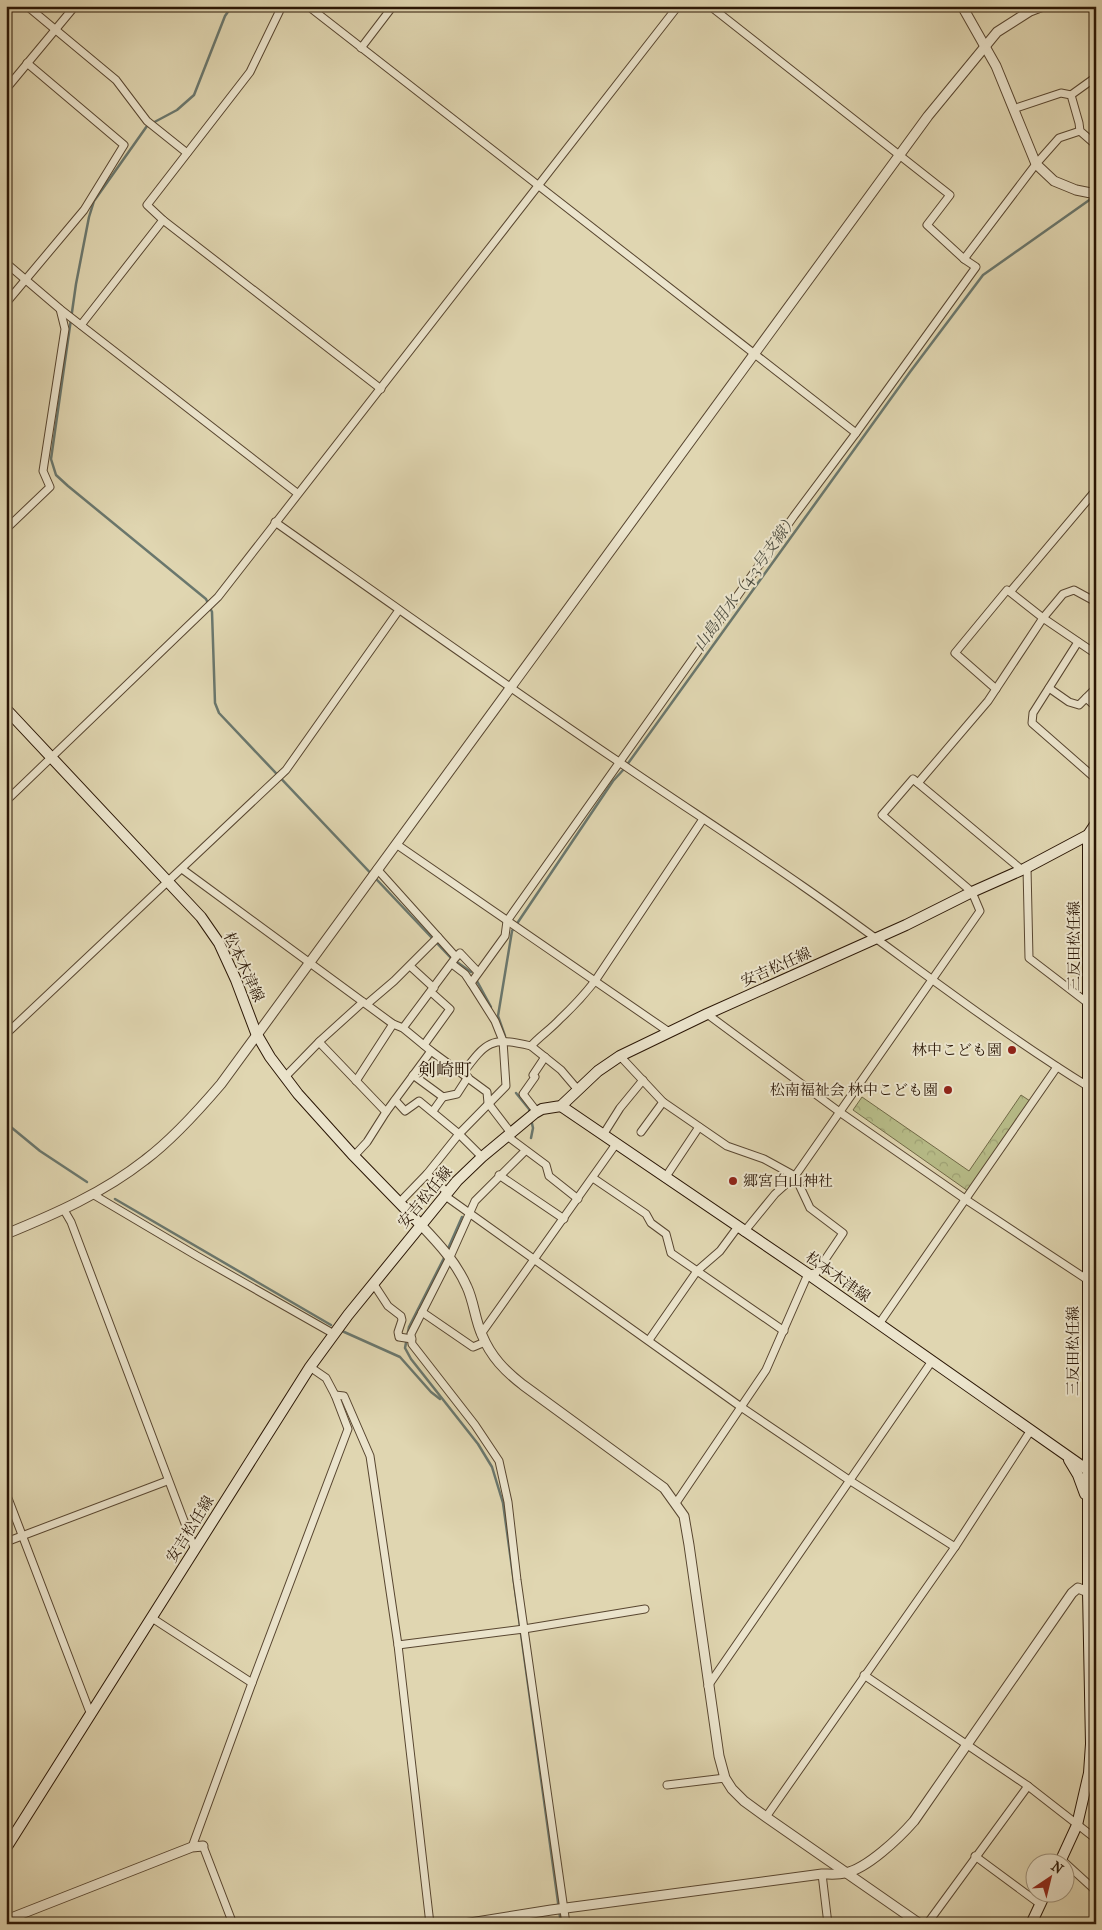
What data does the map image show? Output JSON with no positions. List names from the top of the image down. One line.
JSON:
{"streets":{"main road":["三反田松任線","松本木津線","安吉松任線"]},"crossings":[["三反田松任線","松本木津線"],["三反田松任線","安吉松任線"],["松本木津線","安吉松任線"]],"districts":["剣崎町"],"water":["山島用水（4-3号支線）"],"places":["林中こども園","松南福祉会 林中こども園","郷宮白山神社"],"north":"top right"}
